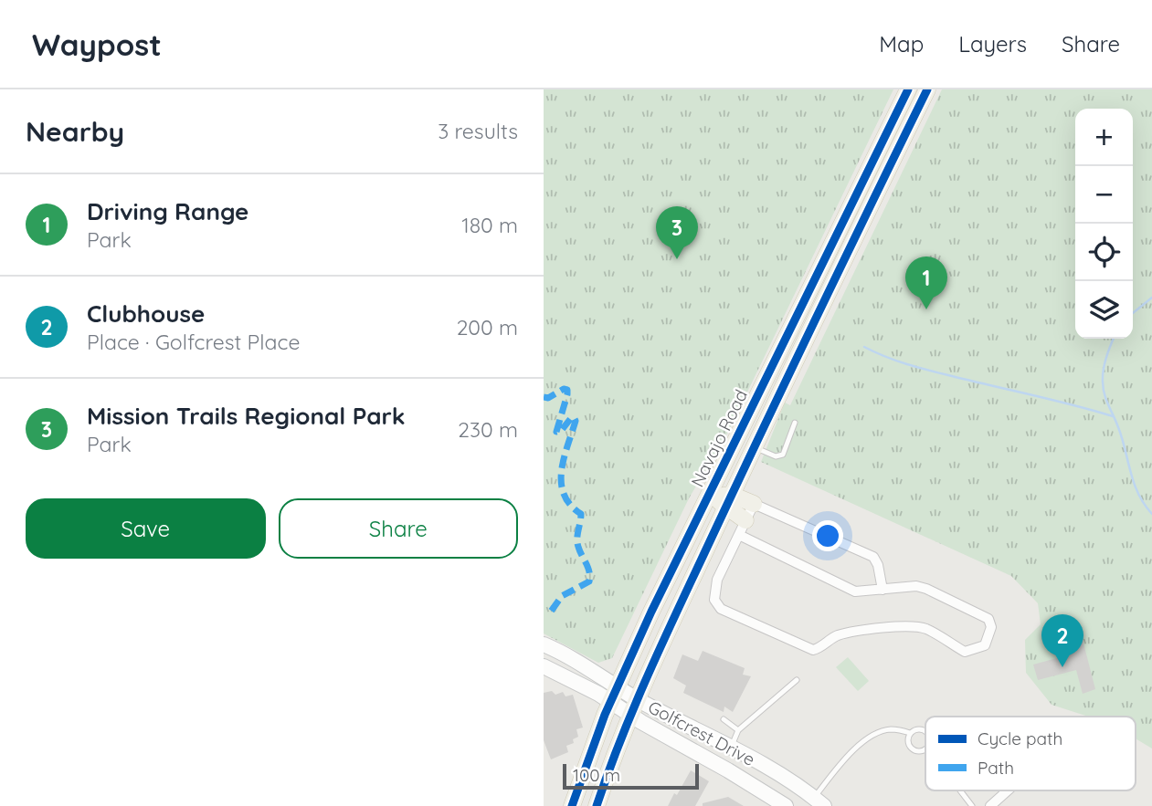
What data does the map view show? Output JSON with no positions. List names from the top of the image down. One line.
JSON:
{"streets":{"main road":["Navajo Road","Golfcrest Drive"]},"crossings":[["Navajo Road","Golfcrest Drive"]],"legend":["Cycle path","Path"],"scale_bar":"100 m","page":{"header":"Waypost","nav":["Map","Layers","Share"],"heading":["Nearby","3 results"],"map_buttons":["+","−"],"list":[{"mark":"1","name":"Driving Range","note":"Park","value":"180 m"},{"mark":"2","name":"Clubhouse","note":"Place · Golfcrest Place","value":"200 m"},{"mark":"3","name":"Mission Trails Regional Park","note":"Park","value":"230 m"}],"pins":["3","1","2"],"buttons":["Save","Share"],"scale":"100 m"}}
